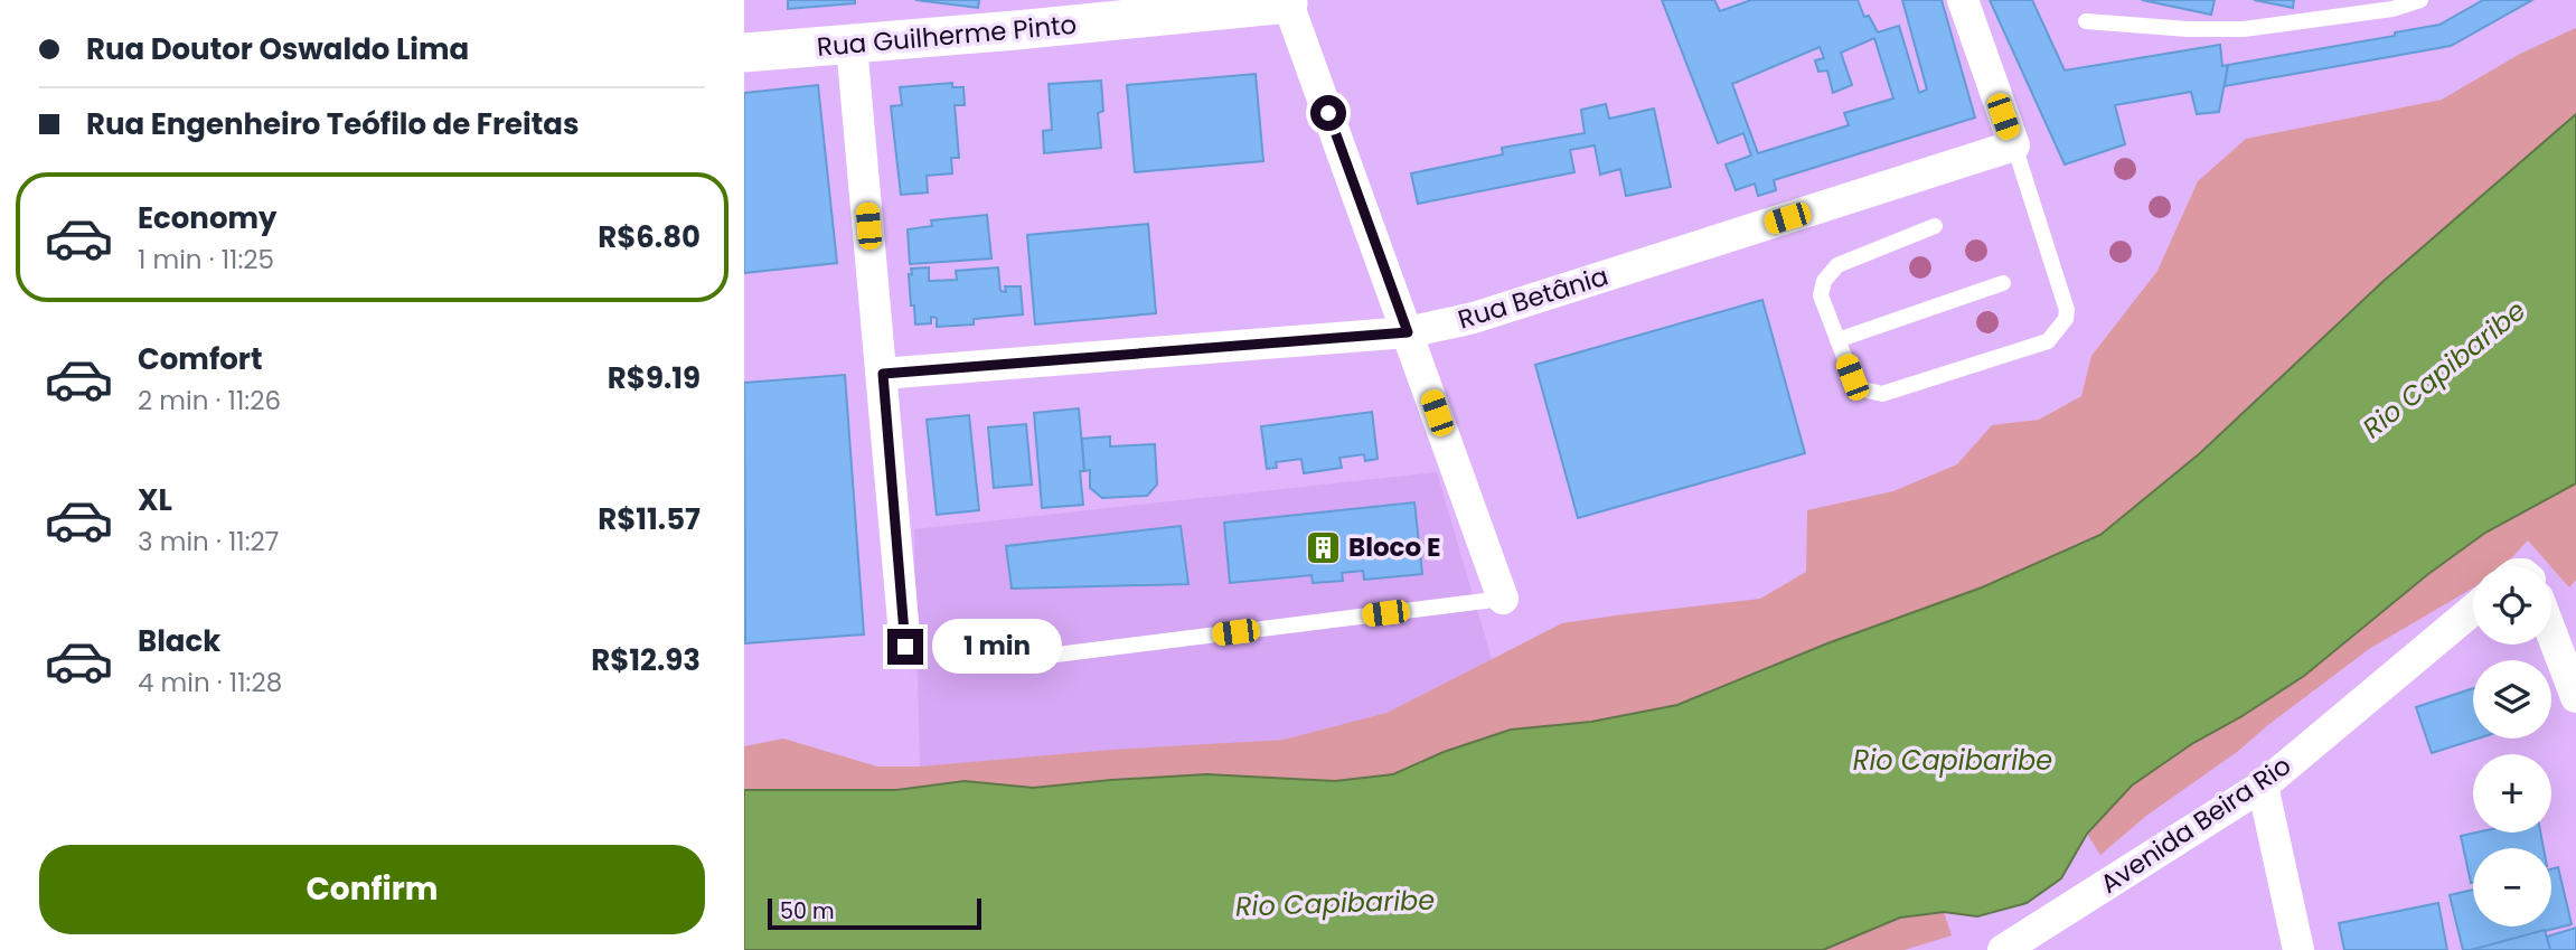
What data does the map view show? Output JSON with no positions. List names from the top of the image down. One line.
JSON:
{"streets":{"street":["Rua Guilherme Pinto","Rua Betânia","Avenida Beira Rio"]},"water":["Rio Capibaribe"],"places":{"building":["Bloco E"]},"scale_bar":"50 m","page":{"banner":["Rua Doutor Oswaldo Lima","Rua Engenheiro Teófilo de Freitas"],"list":[{"name":"Economy","note":"1 min · 11:25","value":"R$6.80"},{"name":"Comfort","note":"2 min · 11:26","value":"R$9.19"},{"name":"XL","note":"3 min · 11:27","value":"R$11.57"},{"name":"Black","note":"4 min · 11:28","value":"R$12.93"}],"map_buttons":["+","−"],"bubble":"1 min","buttons":"Confirm","scale":"50 m"}}
